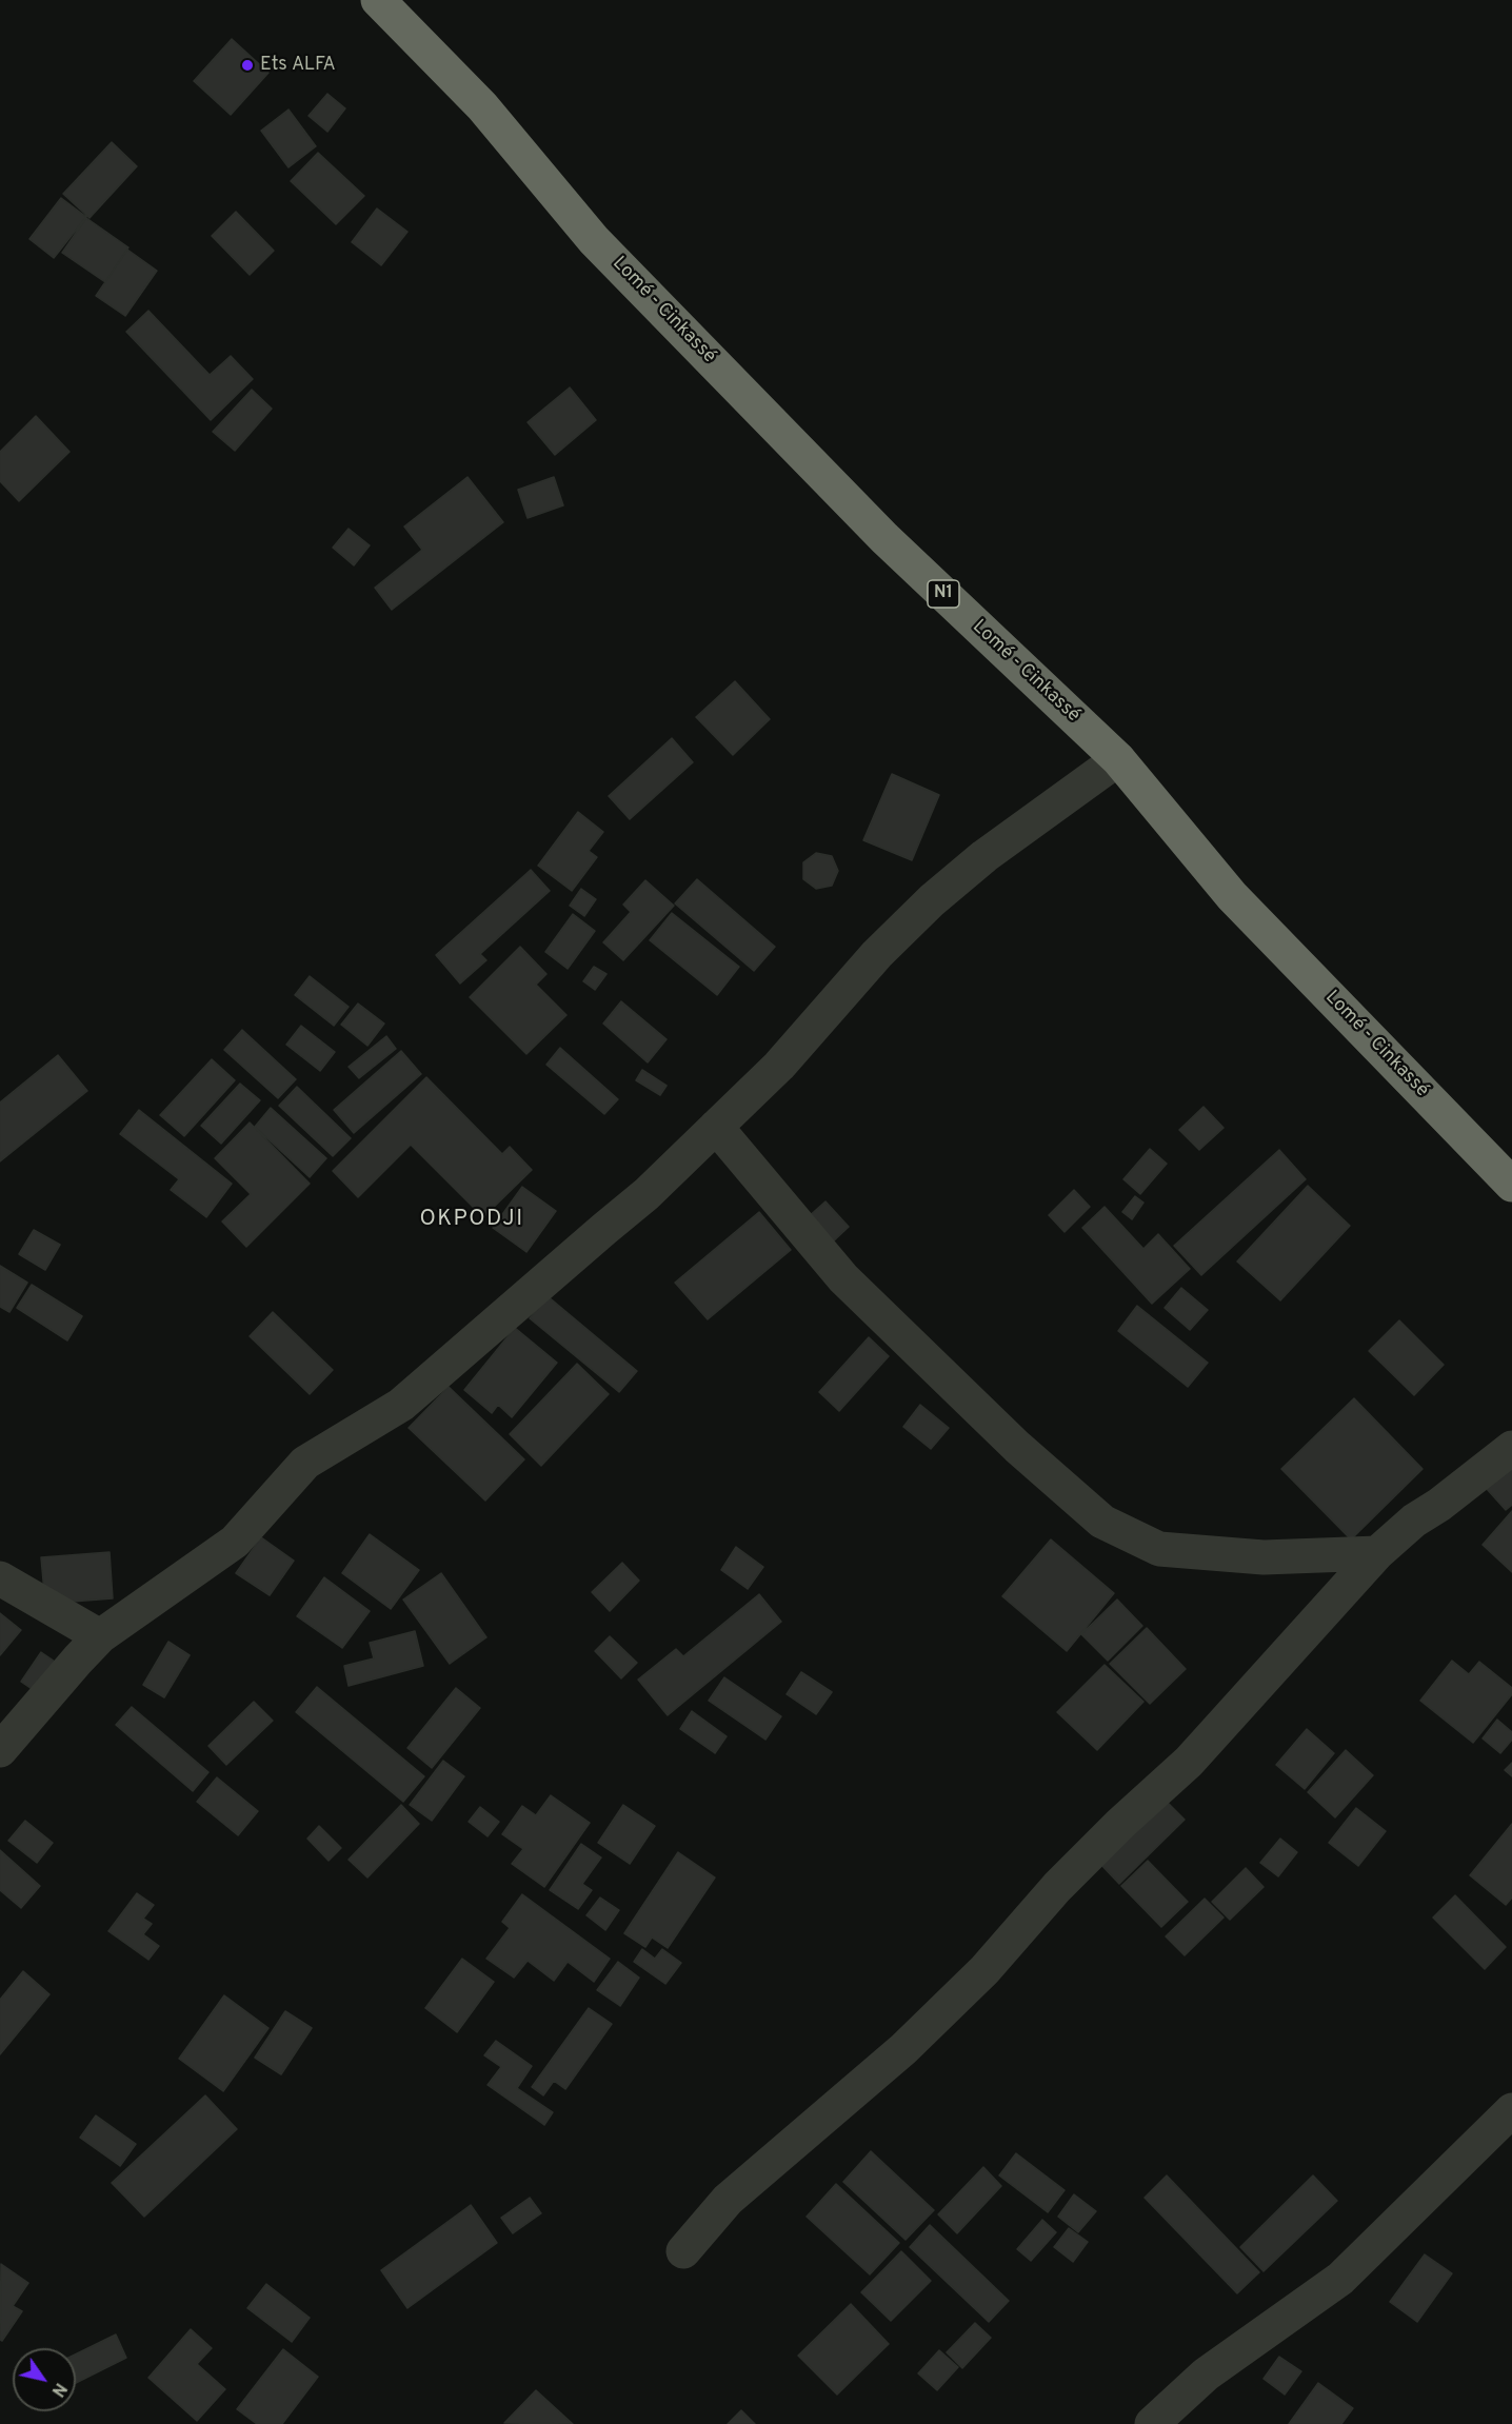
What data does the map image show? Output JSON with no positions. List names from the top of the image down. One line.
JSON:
{"streets":{"highway":["Lomé - Cinkassé","N1"]},"districts":["OKPODJI"],"places":["Ets ALFA"],"north":"bottom right"}
